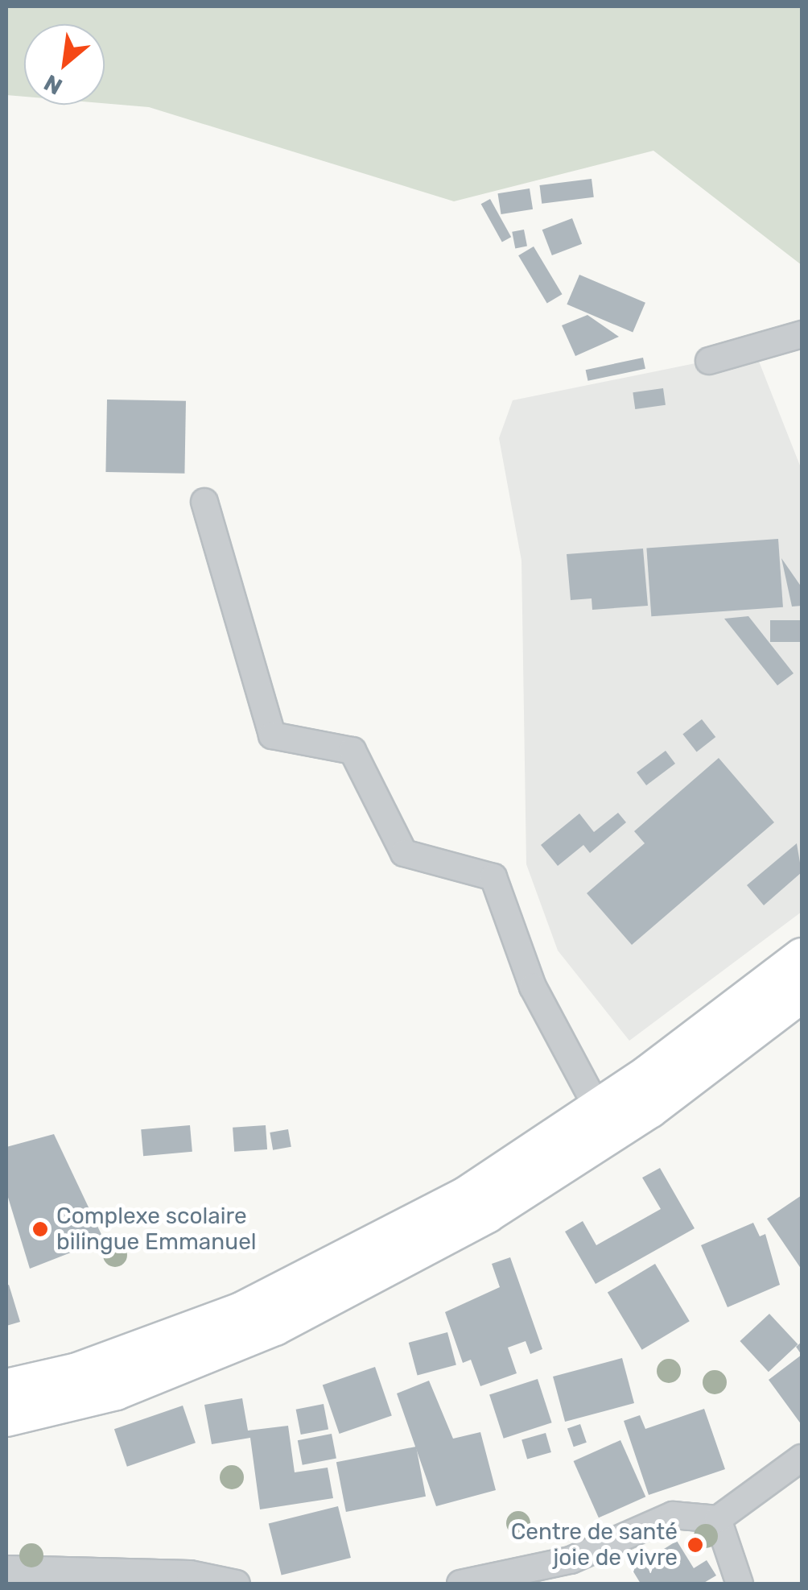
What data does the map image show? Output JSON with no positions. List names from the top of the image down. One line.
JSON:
{"places":["Complexe scolaire bilingue Emmanuel","Centre de santé joie de vivre"],"north":"bottom left"}
